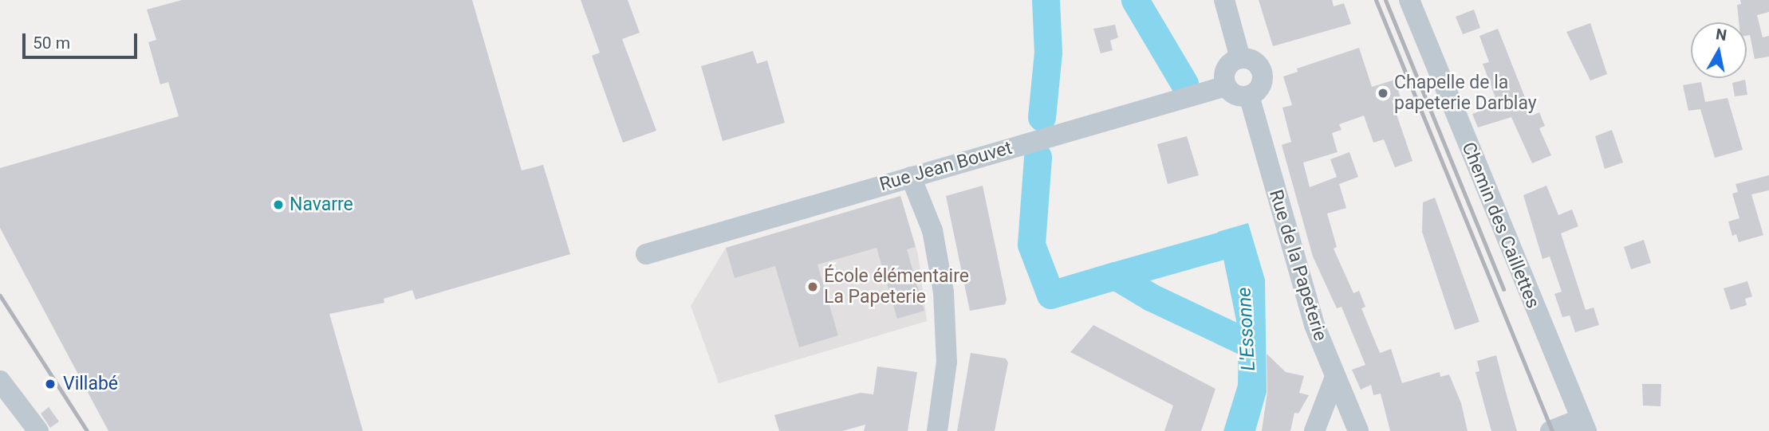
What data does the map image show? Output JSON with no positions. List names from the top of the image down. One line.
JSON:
{"streets":{"street":["Rue Jean Bouvet","Chemin des Caillettes","Rue de la Papeterie"]},"crossings":[["Rue Jean Bouvet","Rue de la Papeterie"]],"water":["L'Essonne"],"places":["Chapelle de la papeterie Darblay","Navarre","École élémentaire La Papeterie","Villabé"],"scale_bar":"50 m","north":"top"}
